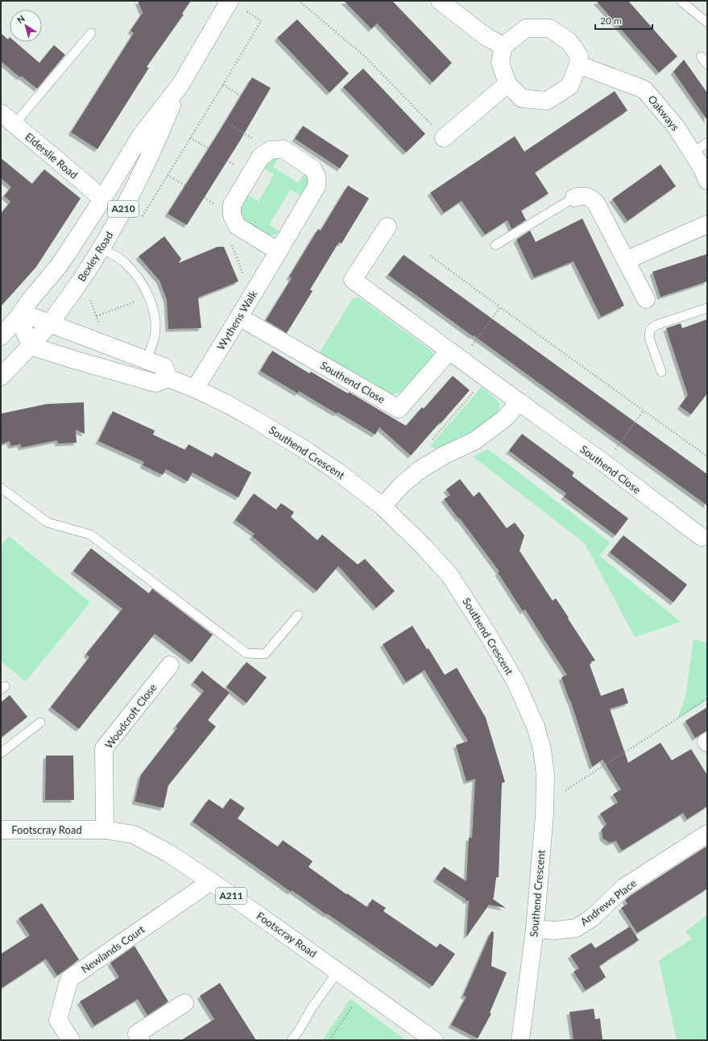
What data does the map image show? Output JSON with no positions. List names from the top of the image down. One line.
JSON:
{"streets":{"street":["Oakways","Elderslie Road","A210","Bexley Road","Wythens Walk","Southend Close","Southend Crescent","Woodcroft Close","Footscray Road","A211","Andrews Place","Newlands Court"]},"crossings":[["Elderslie Road","Bexley Road"],["A210","Bexley Road"],["Wythens Walk","Southend Close"],["Wythens Walk","Southend Crescent"],["Southend Crescent","Andrews Place"],["Woodcroft Close","Footscray Road"],["Footscray Road","Newlands Court"]],"scale_bar":"20 m","north":"top left"}
